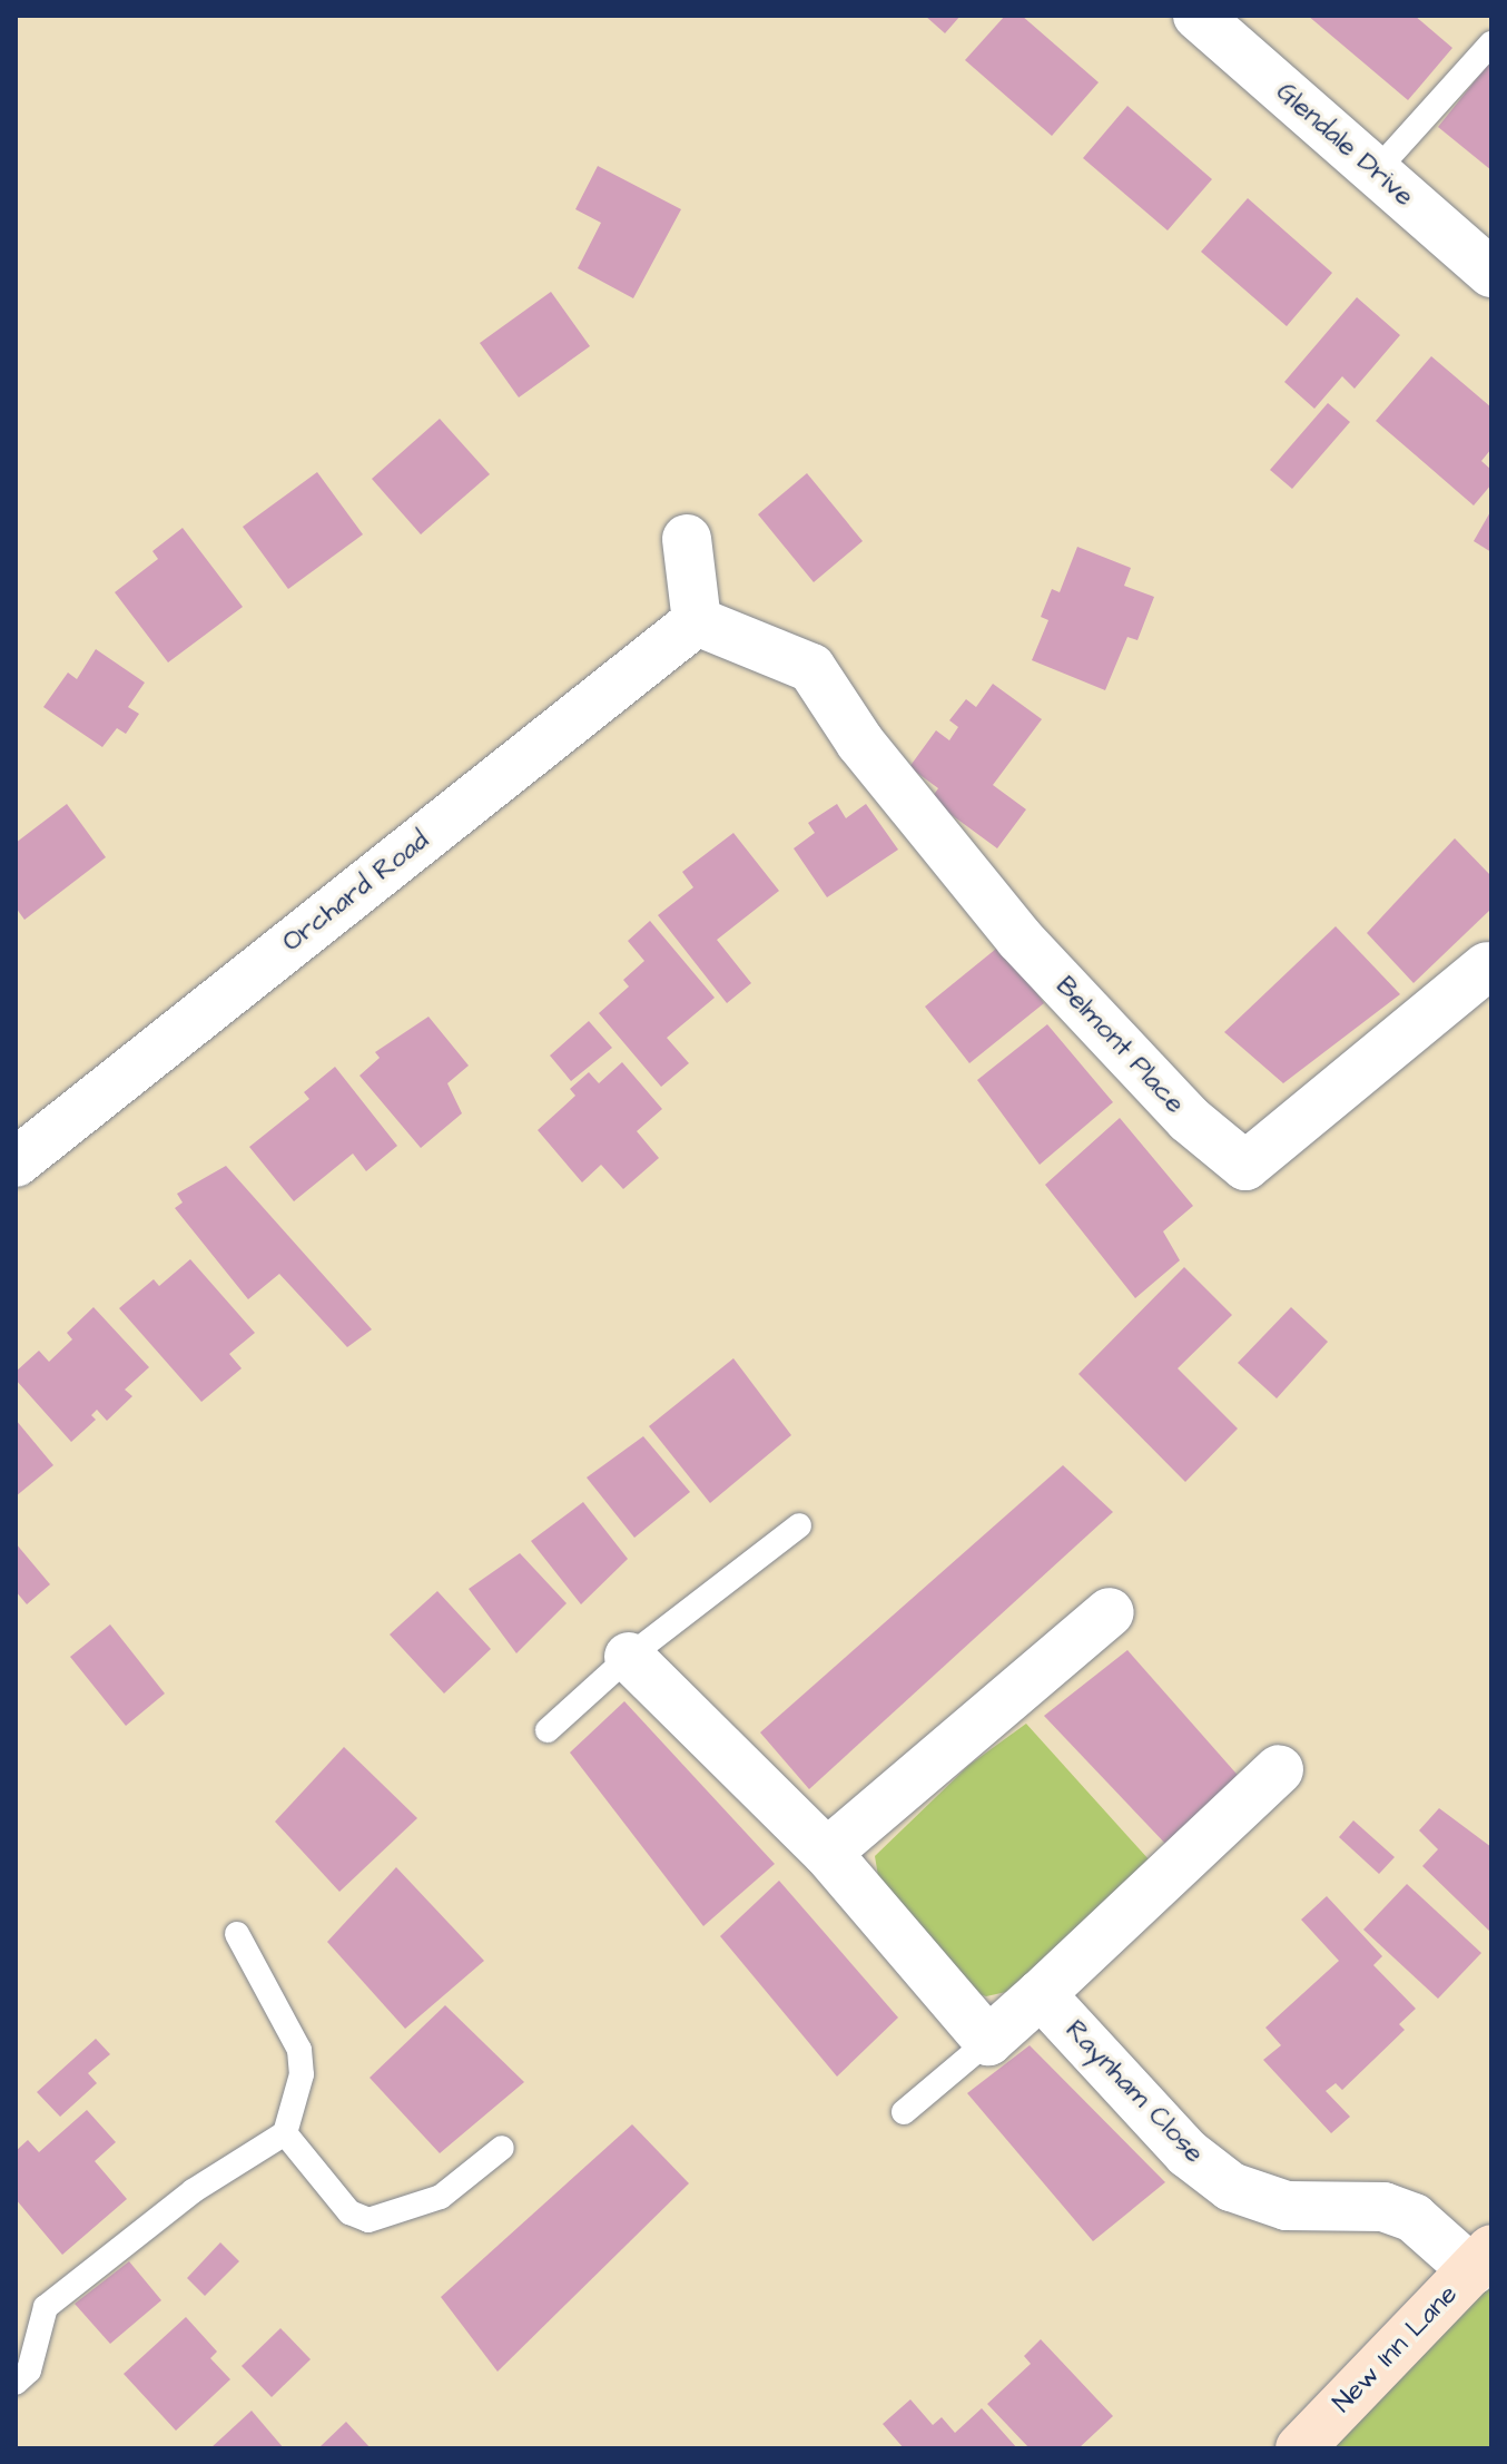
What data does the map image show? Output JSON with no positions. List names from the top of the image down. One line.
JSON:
{"streets":{"main road":["New Inn Lane"],"street":["Glendale Drive","Orchard Road","Belmont Place","Raynham Close"]},"crossings":[["Orchard Road","Belmont Place"],["Raynham Close","New Inn Lane"]]}
